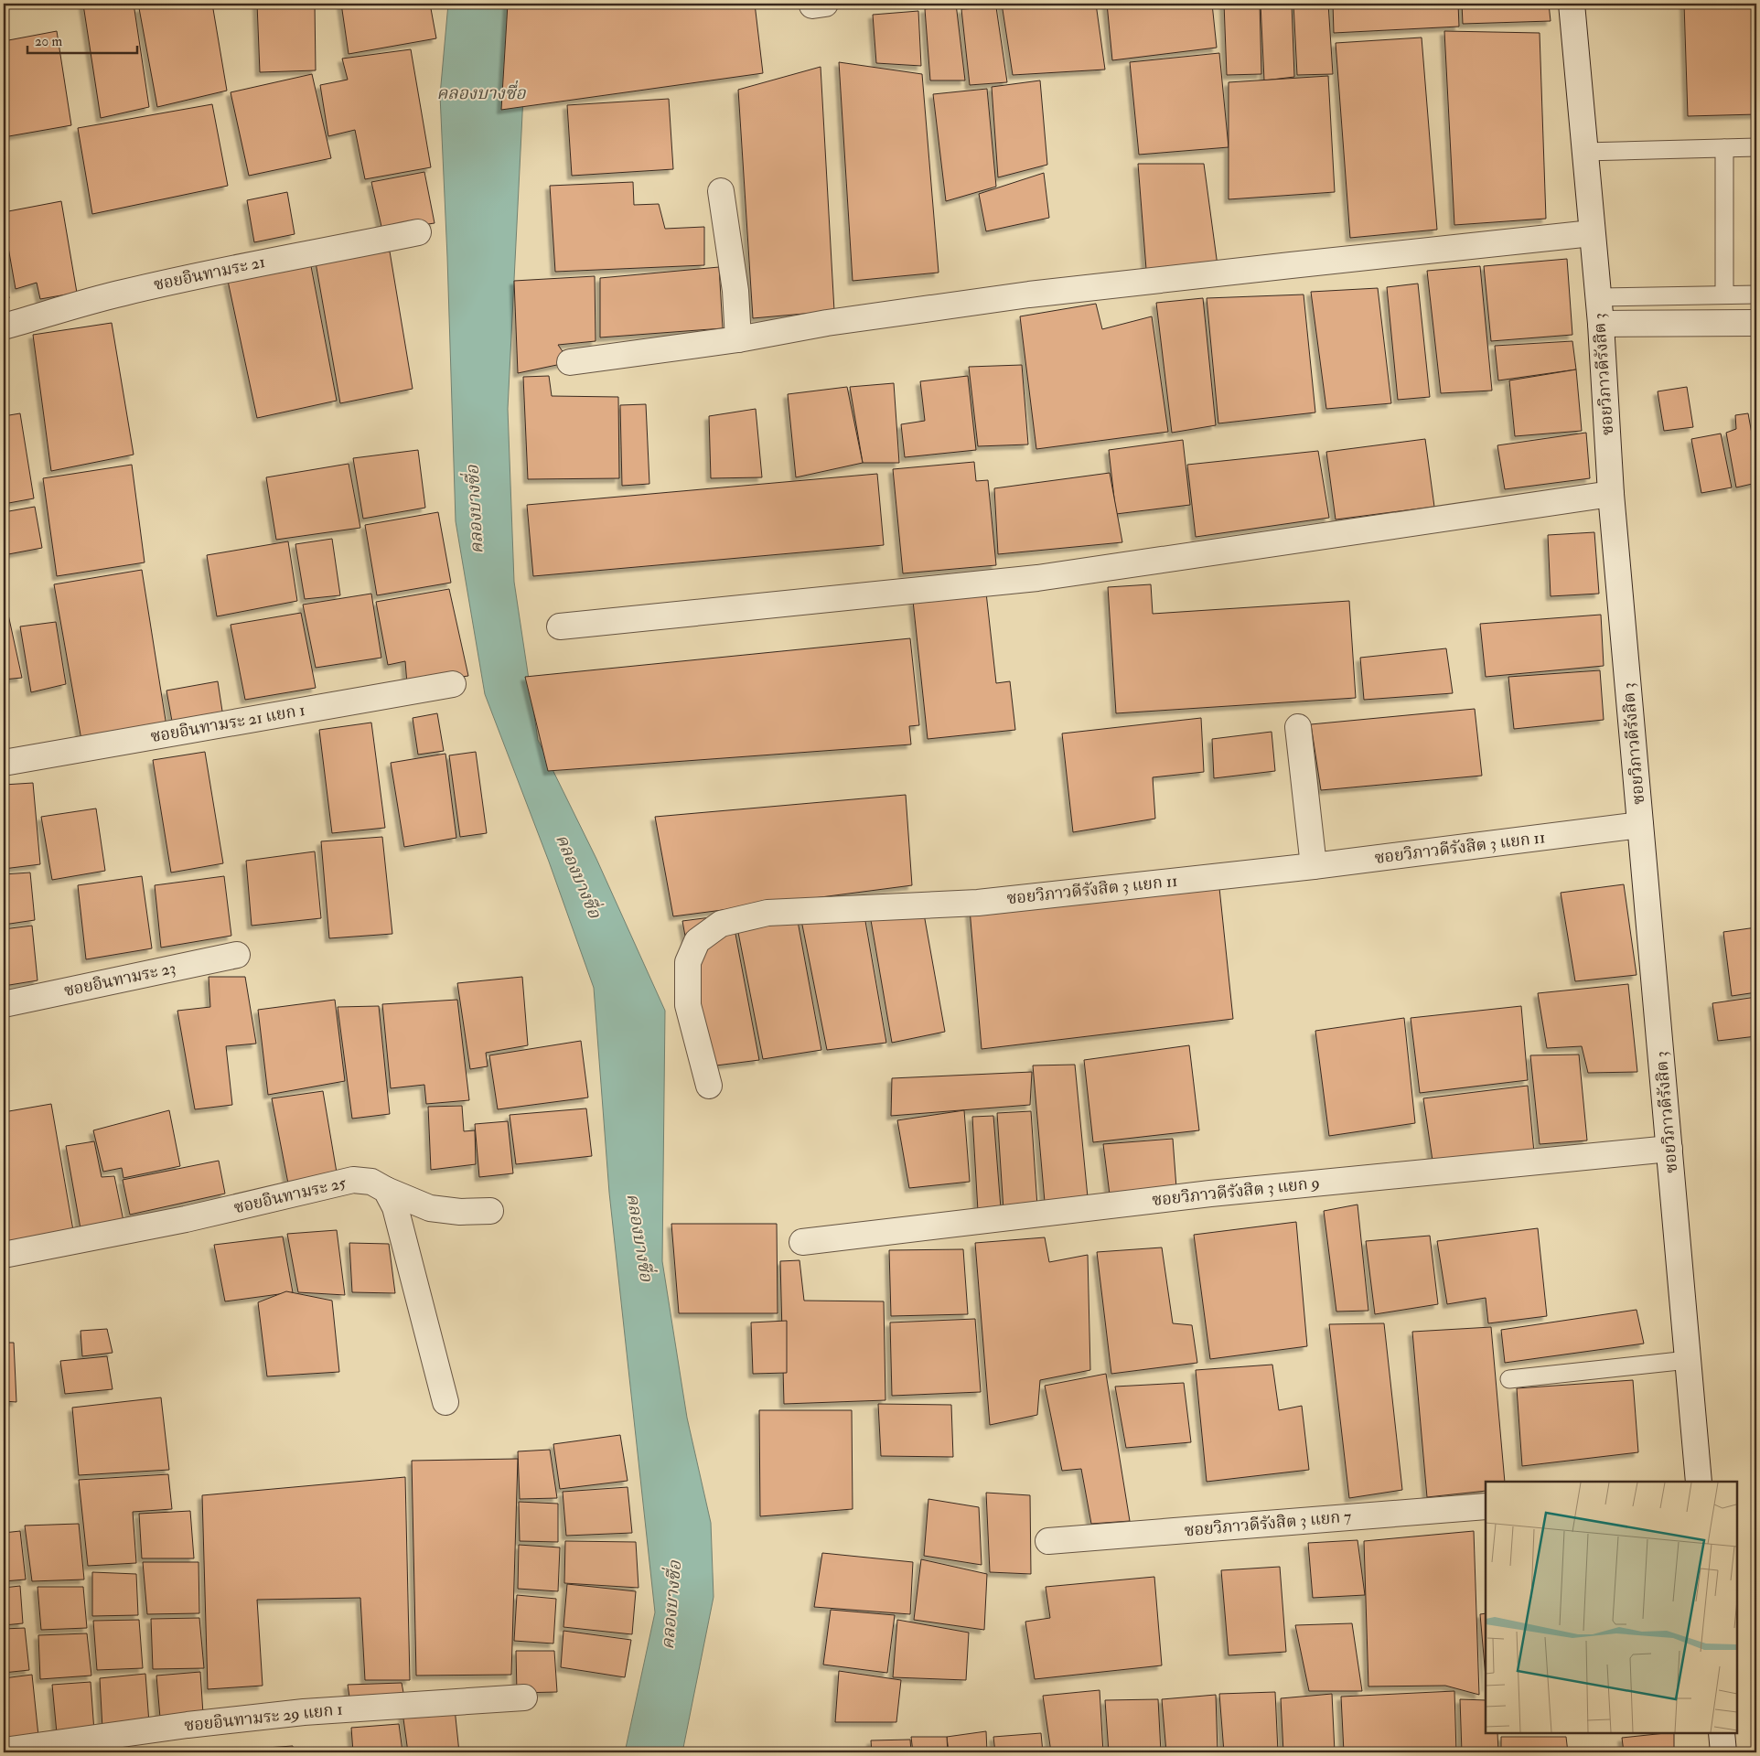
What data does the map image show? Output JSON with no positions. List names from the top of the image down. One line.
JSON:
{"streets":{"street":["ซอยอินทามระ 21","ซอยวิภาวดีรังสิต 3","ซอยอินทามระ 21 แยก 1","ซอยวิภาวดีรังสิต 3 แยก 11","ซอยอินทามระ 23","ซอยวิภาวดีรังสิต 3 แยก 9","ซอยอินทามระ 25","ซอยวิภาวดีรังสิต 3 แยก 7","ซอยอินทามระ 29 แยก 1"]},"crossings":[["ซอยวิภาวดีรังสิต 3","ซอยวิภาวดีรังสิต 3 แยก 11"],["ซอยวิภาวดีรังสิต 3","ซอยวิภาวดีรังสิต 3 แยก 9"]],"water":["คลองบางซื่อ"],"scale_bar":"20 m"}
